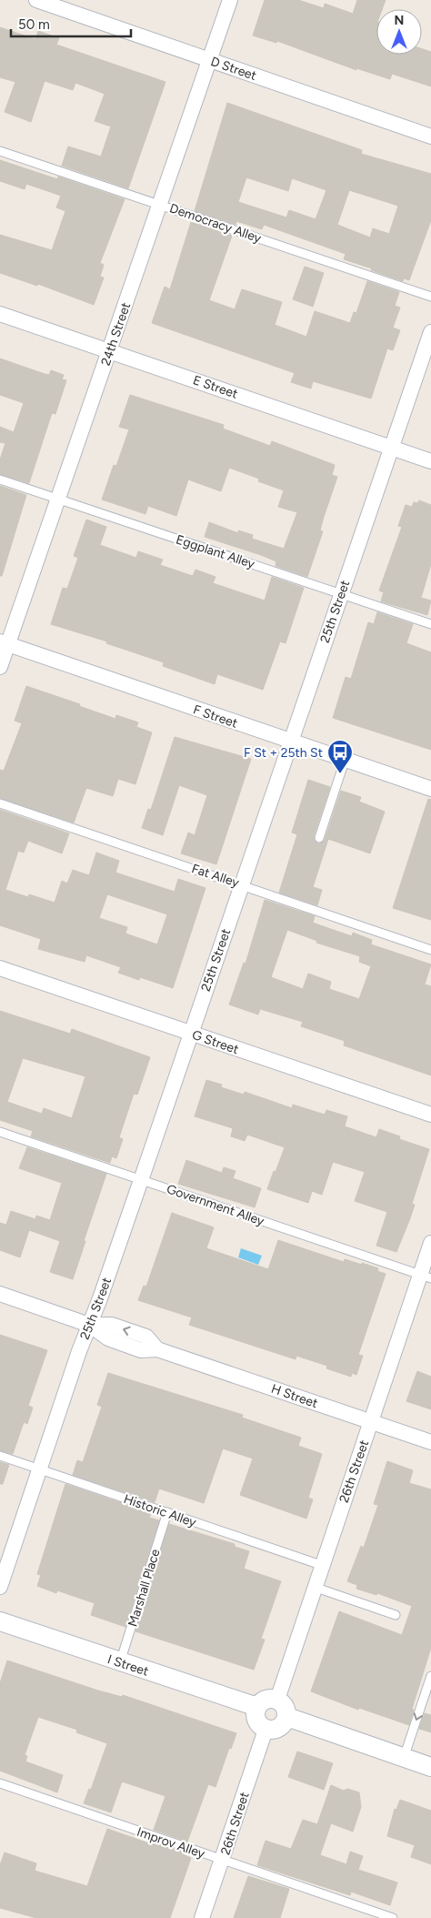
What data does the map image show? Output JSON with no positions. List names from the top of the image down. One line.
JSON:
{"streets":{"street":["D Street","24th Street","E Street","25th Street","F Street","G Street","H Street","26th Street","I Street"],"lane":["Democracy Alley","Eggplant Alley","Fat Alley","Government Alley","Historic Alley","Marshall Place","Improv Alley"]},"crossings":[["D Street","24th Street"],["Democracy Alley","24th Street"],["24th Street","E Street"],["24th Street","Eggplant Alley"],["24th Street","F Street"],["E Street","25th Street"],["Eggplant Alley","25th Street"],["25th Street","F Street"],["25th Street","Fat Alley"],["25th Street","G Street"],["25th Street","Government Alley"],["25th Street","H Street"],["25th Street","Historic Alley"],["Government Alley","26th Street"],["H Street","26th Street"],["26th Street","Historic Alley"],["26th Street","I Street"],["26th Street","Improv Alley"],["Historic Alley","Marshall Place"],["Marshall Place","I Street"]],"places":{"bus stop":["F St + 25th St"]},"scale_bar":"50 m","north":"top"}
